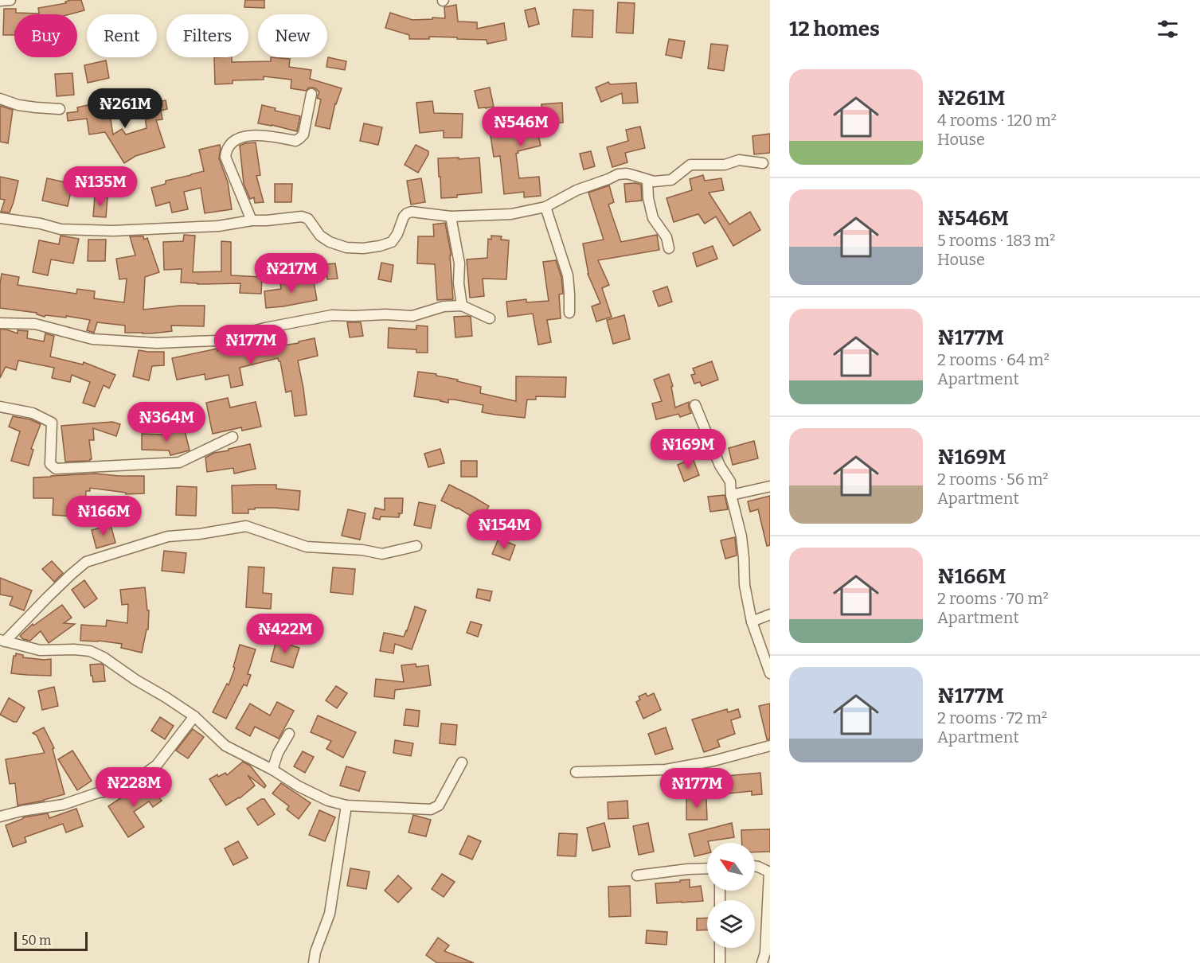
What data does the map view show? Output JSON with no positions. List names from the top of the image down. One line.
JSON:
{"scale_bar":"50 m","north":"top left","page":{"heading":"12 homes","chip":["Buy","Rent","Filters","New"],"list":[{"name":"₦261M","note":"4 rooms · 120 m² · House"},{"name":"₦546M","note":"5 rooms · 183 m² · House"},{"name":"₦177M","note":"2 rooms · 64 m² · Apartment"},{"name":"₦169M","note":"2 rooms · 56 m² · Apartment"},{"name":"₦166M","note":"2 rooms · 70 m² · Apartment"},{"name":"₦177M","note":"2 rooms · 72 m² · Apartment"}],"price":["₦261M","₦546M","₦135M","₦217M","₦177M","₦364M","₦169M","₦166M","₦154M","₦422M","₦228M","₦177M"],"scale":"50 m"}}
